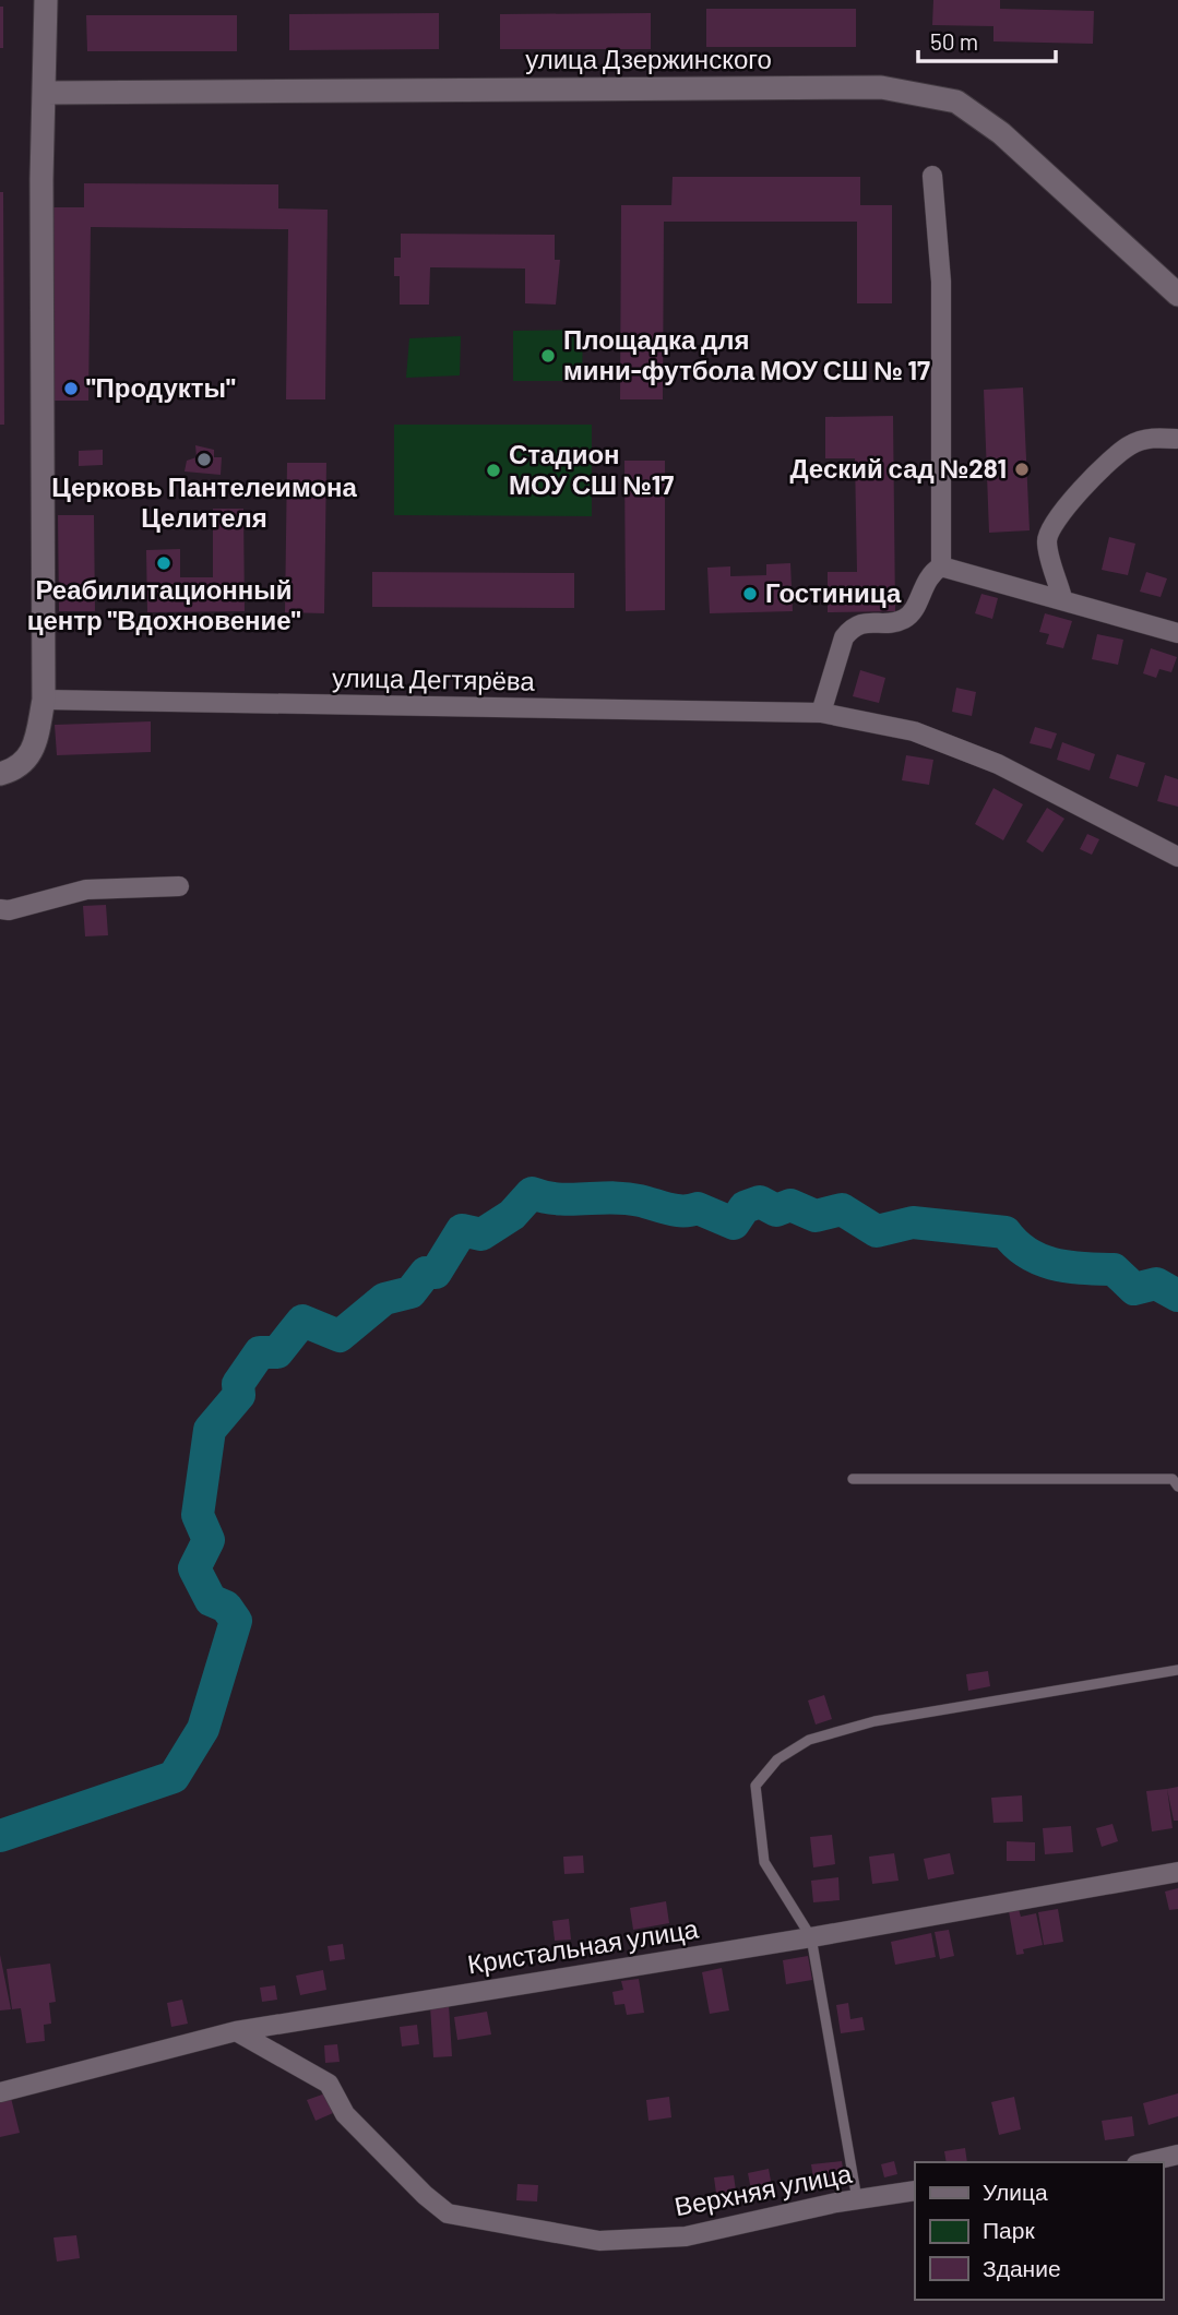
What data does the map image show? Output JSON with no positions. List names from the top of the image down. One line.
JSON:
{"streets":{"street":["улица Дзержинского","улица Дегтярёва","Кристальная улица","Верхняя улица"]},"crossings":[["Кристальная улица","Верхняя улица"]],"places":["Площадка для мини-футбола МОУ СШ № 17","\"Продукты\"","Церковь Пантелеимона Целителя","Деский сад №281","Стадион МОУ СШ №17","Реабилитационный центр \"Вдохновение\"","Гостиница"],"legend":["Улица","Парк","Здание"],"scale_bar":"50 m"}
